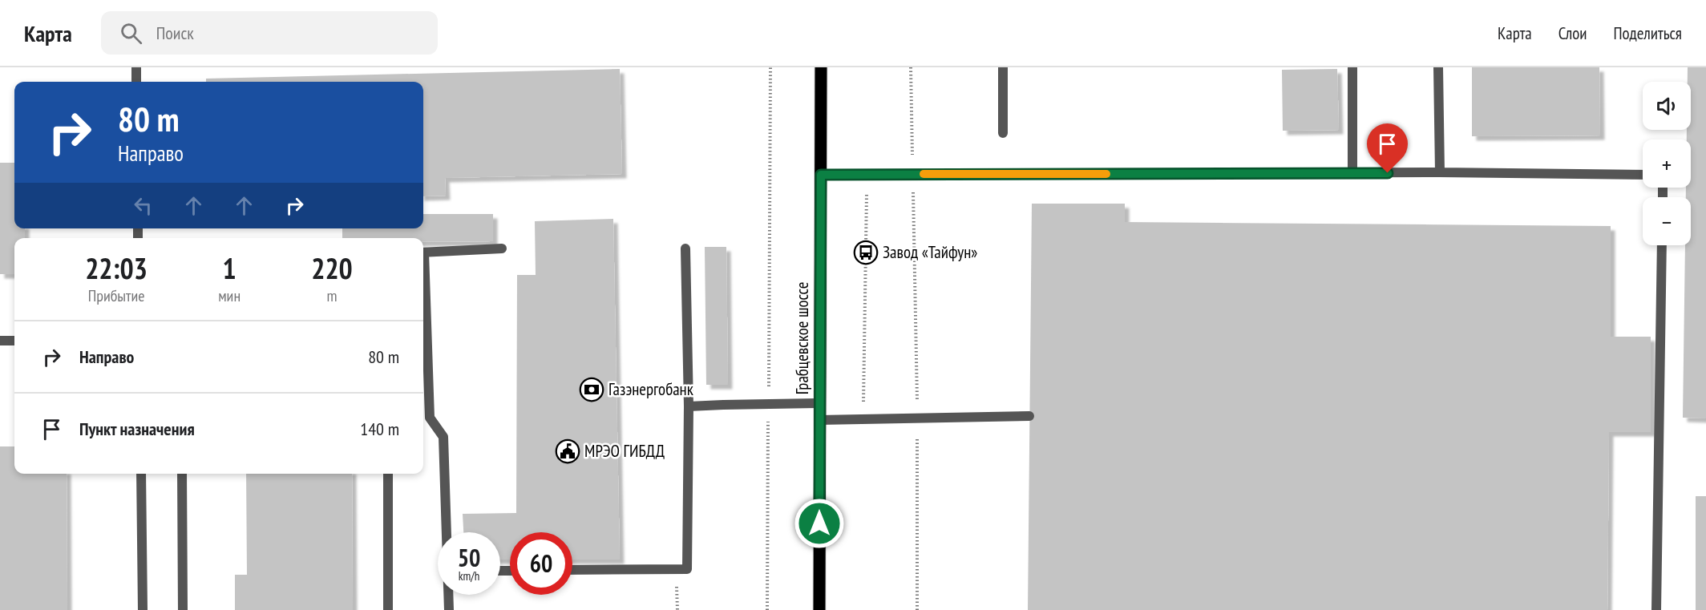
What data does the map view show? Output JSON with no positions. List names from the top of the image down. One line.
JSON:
{"streets":{"main road":["Грабцевское шоссе"]},"places":{"bus stop":["Завод «Тайфун»"],"bank":["Газэнергобанк"],"public building":["МРЭО ГИБДД"]},"page":{"header":"Карта","search":"Поиск","nav":["Карта","Слои","Поделиться"],"map_buttons":["+","−"],"turn":["80 m","Направо"],"eta":["22:03","Прибытие","1","мин","220","m"],"list":[{"name":"Направо","value":"80 m"},{"name":"Пункт назначения","value":"140 m"}],"speed":"50 km/h","limit":"60"}}
